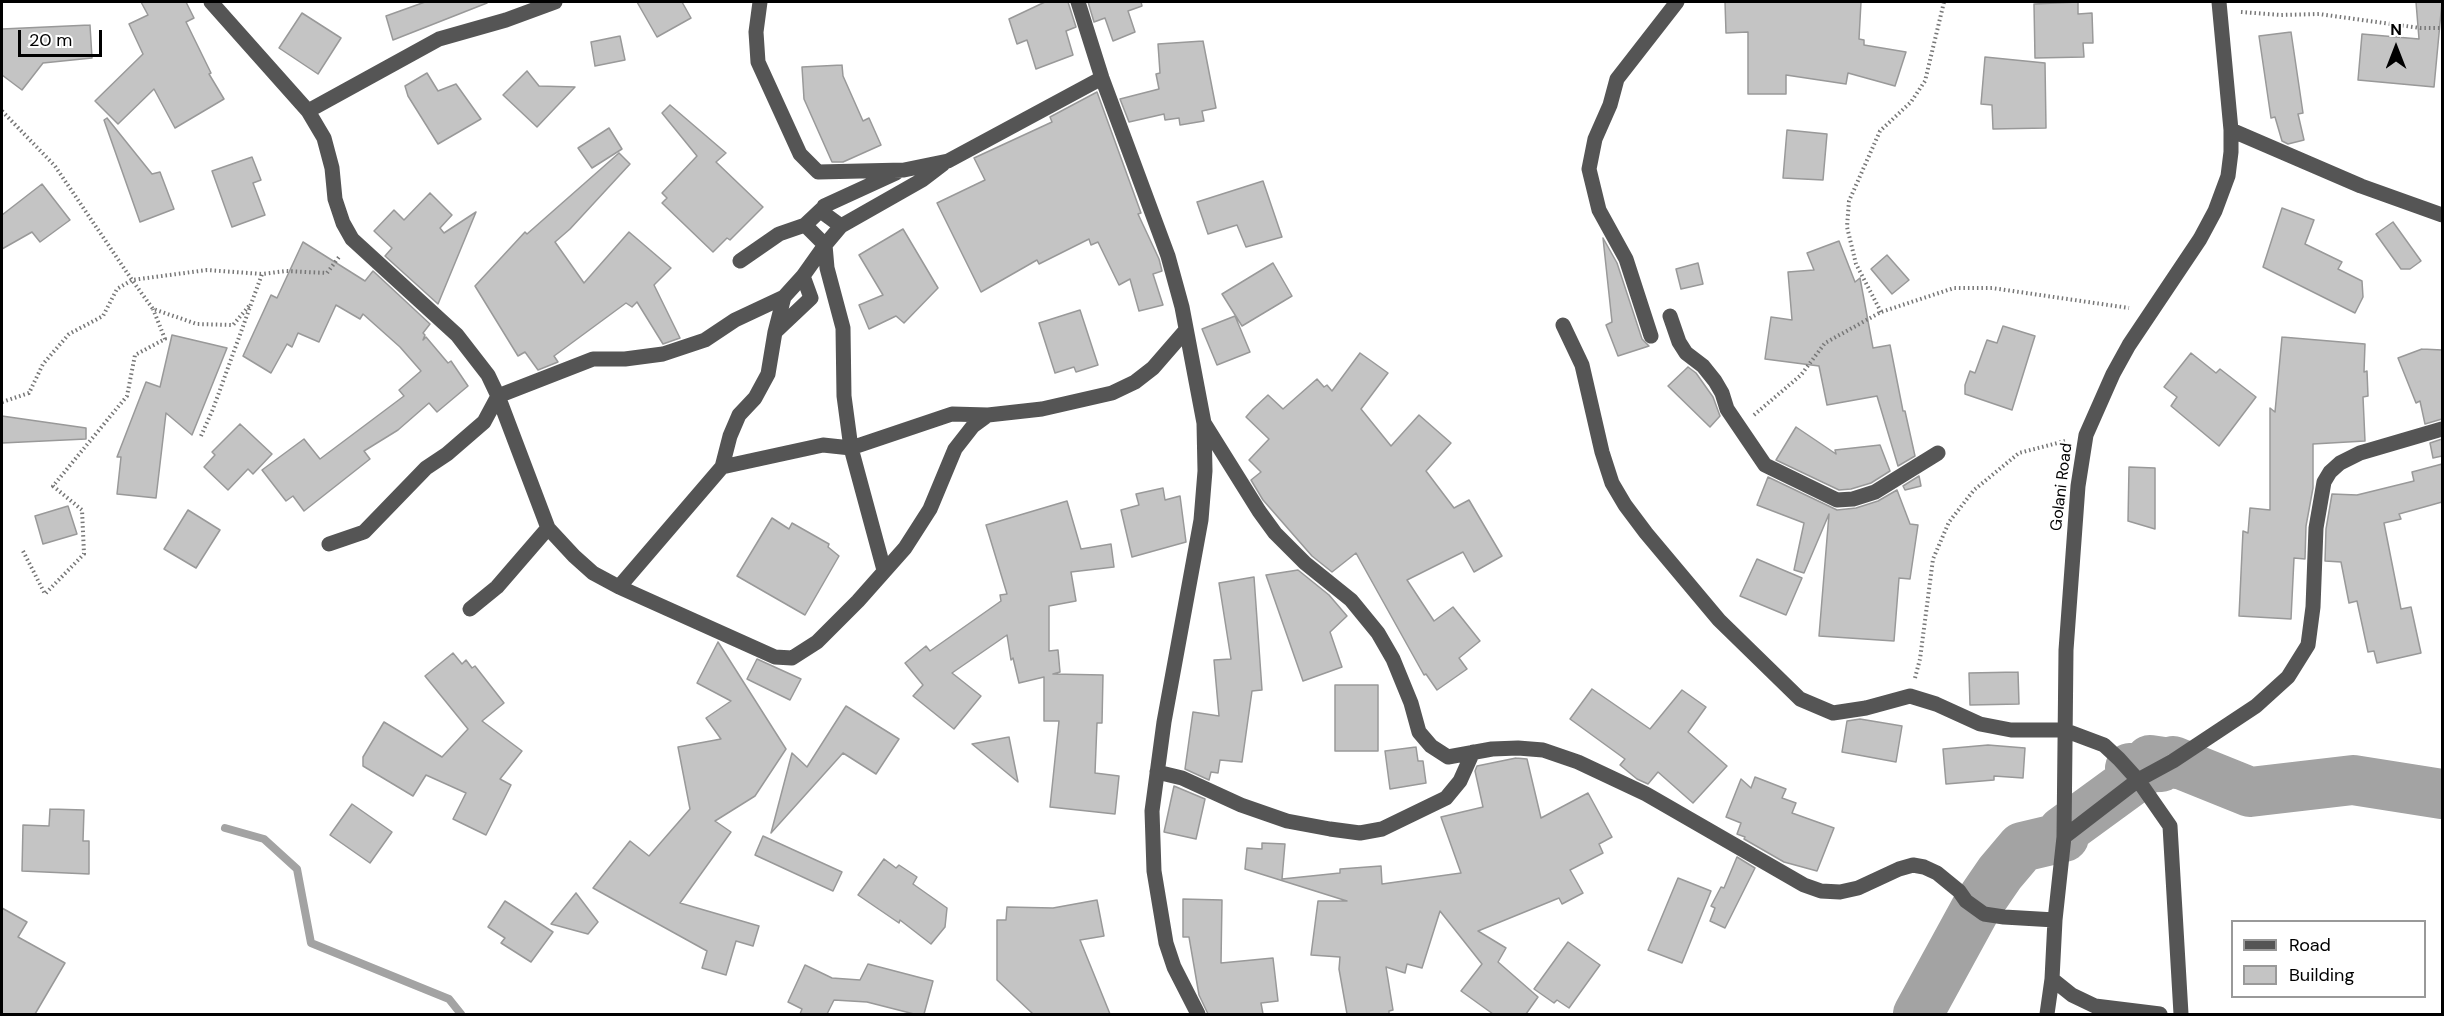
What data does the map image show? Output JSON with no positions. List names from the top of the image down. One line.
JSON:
{"streets":{"street":["Golani Road"]},"legend":["Road","Building"],"scale_bar":"20 m","north":"top"}
